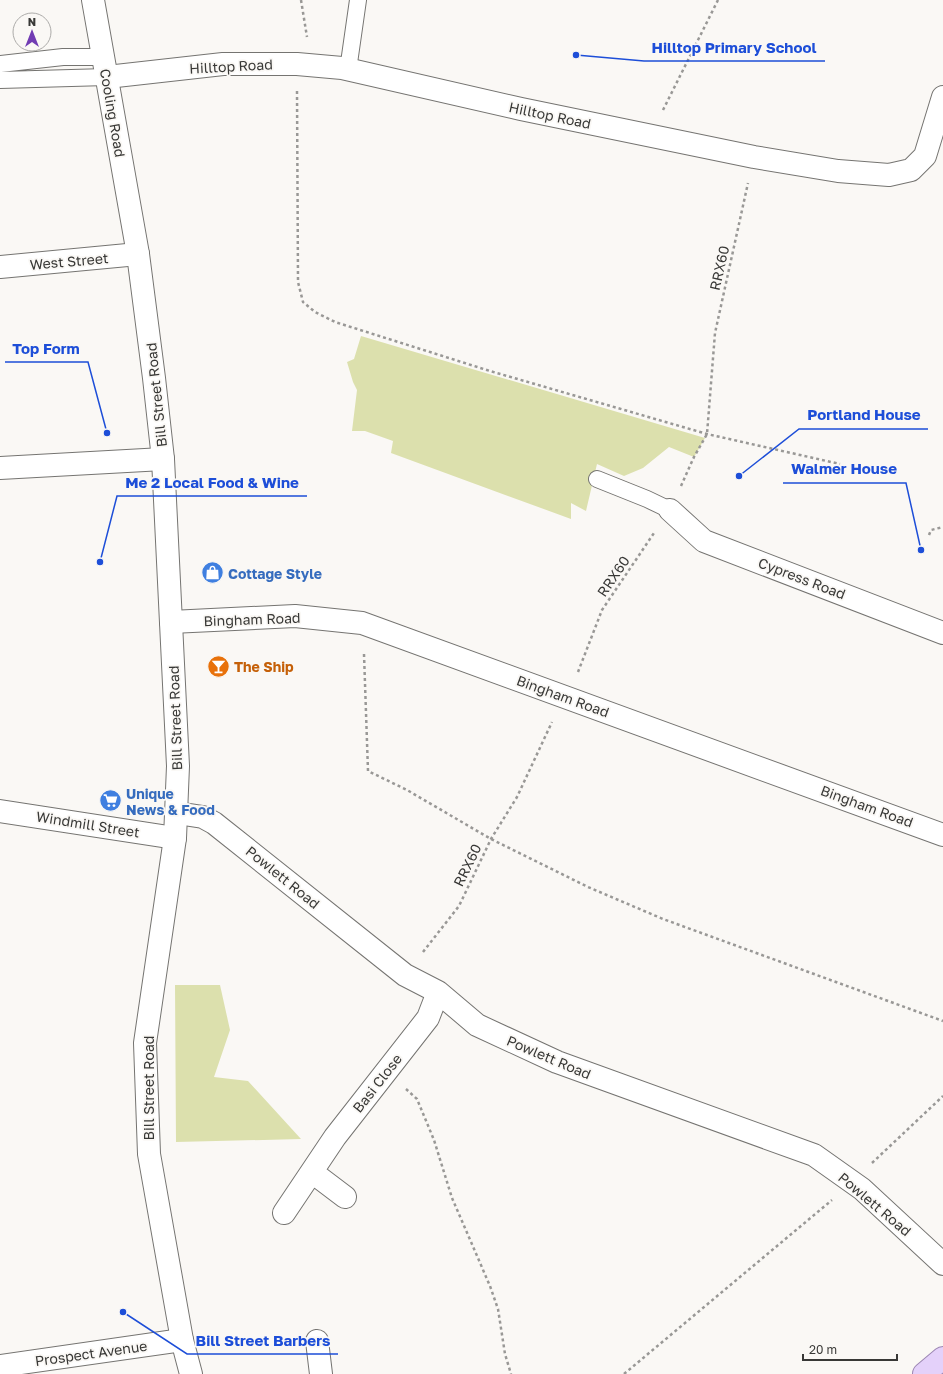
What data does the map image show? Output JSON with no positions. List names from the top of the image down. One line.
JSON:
{"streets":{"street":["Hilltop Road","Cooling Road","West Street","Bill Street Road","Cypress Road","Bingham Road","Windmill Street","Powlett Road","Basi Close","Prospect Avenue"],"path":["RRX60"]},"crossings":[["Hilltop Road","Cooling Road"],["Hilltop Road","RRX60"],["Cooling Road","Bill Street Road"],["West Street","Bill Street Road"],["RRX60","Cypress Road"],["RRX60","Bingham Road"],["RRX60","Powlett Road"],["Bill Street Road","Bingham Road"],["Bill Street Road","Windmill Street"],["Bill Street Road","Powlett Road"],["Bill Street Road","Prospect Avenue"],["Powlett Road","Basi Close"]],"places":{"other":["Hilltop Primary School","Top Form","Portland House","Walmer House","Me 2 Local Food & Wine","Bill Street Barbers"],"shop":["Cottage Style"],"bar":["The Ship"],"supermarket":["Unique News & Food"]},"scale_bar":"20 m","north":"top"}
